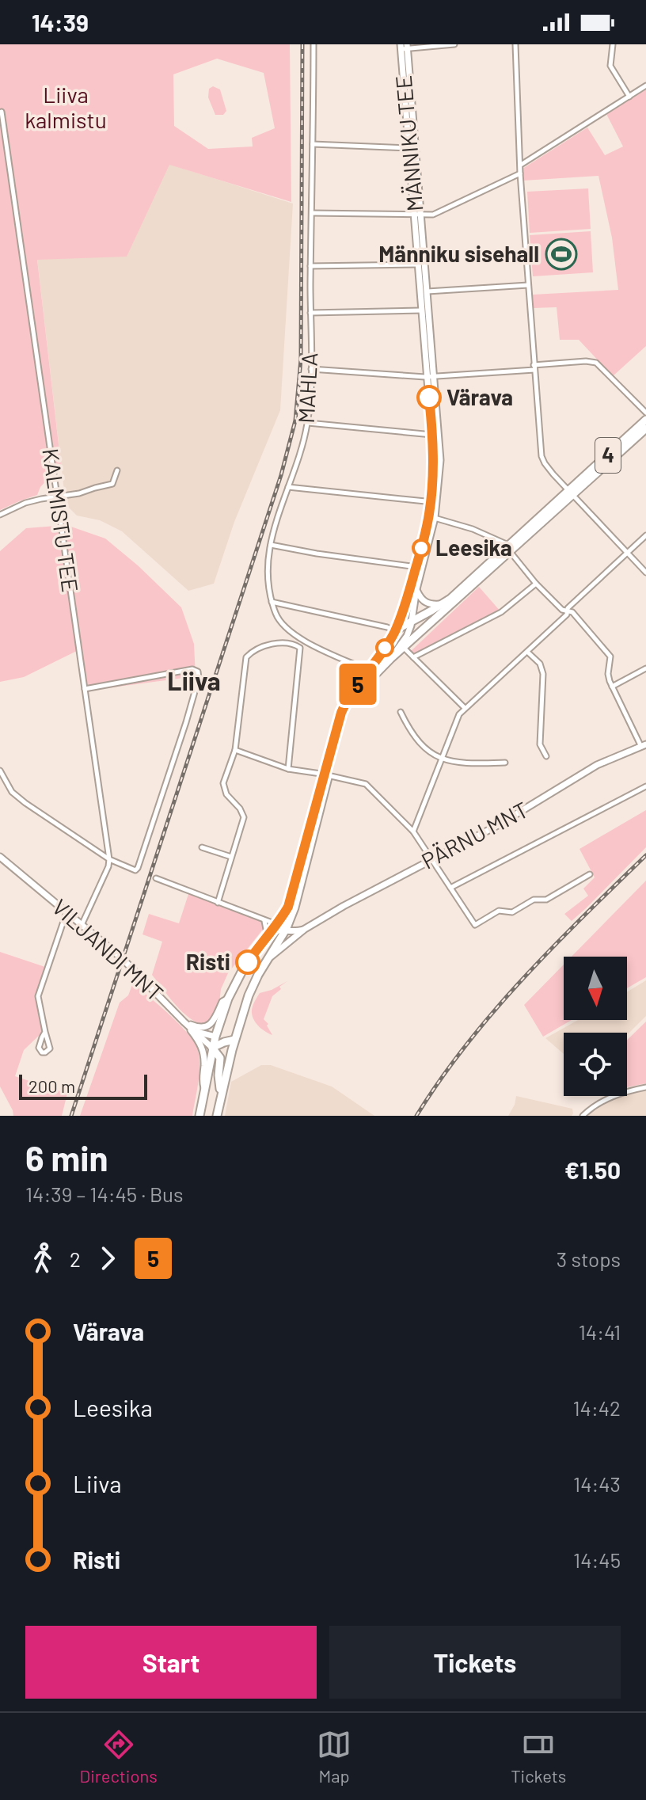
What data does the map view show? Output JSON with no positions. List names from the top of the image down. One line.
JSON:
{"streets":{"highway":["MÄNNIKU TEE","4","PÄRNU MNT"],"street":["MAHLA","KALMISTU TEE","VILJANDI MNT"]},"crossings":[["MÄNNIKU TEE","MAHLA"],["MÄNNIKU TEE","4"],["MÄNNIKU TEE","PÄRNU MNT"],["4","PÄRNU MNT"],["4","VILJANDI MNT"],["KALMISTU TEE","VILJANDI MNT"]],"districts":["Liiva"],"parks":["Liiva kalmistu"],"places":{"sports":["Männiku sisehall"],"other":["Värava","Leesika","Risti"]},"lines":["bus line 5"],"scale_bar":"200 m","north":"bottom","page":{"status":"14:39","on_map":"5","scale":"200 m","heading":["6 min","14:39 – 14:45 · Bus","€1.50"],"legs":["2","5","3 stops"],"list":[{"name":"Värava","value":"14:41"},{"name":"Leesika","value":"14:42"},{"name":"Liiva","value":"14:43"},{"name":"Risti","value":"14:45"}],"buttons":["Start","Tickets"],"tabs":["Directions","Map","Tickets"]}}
